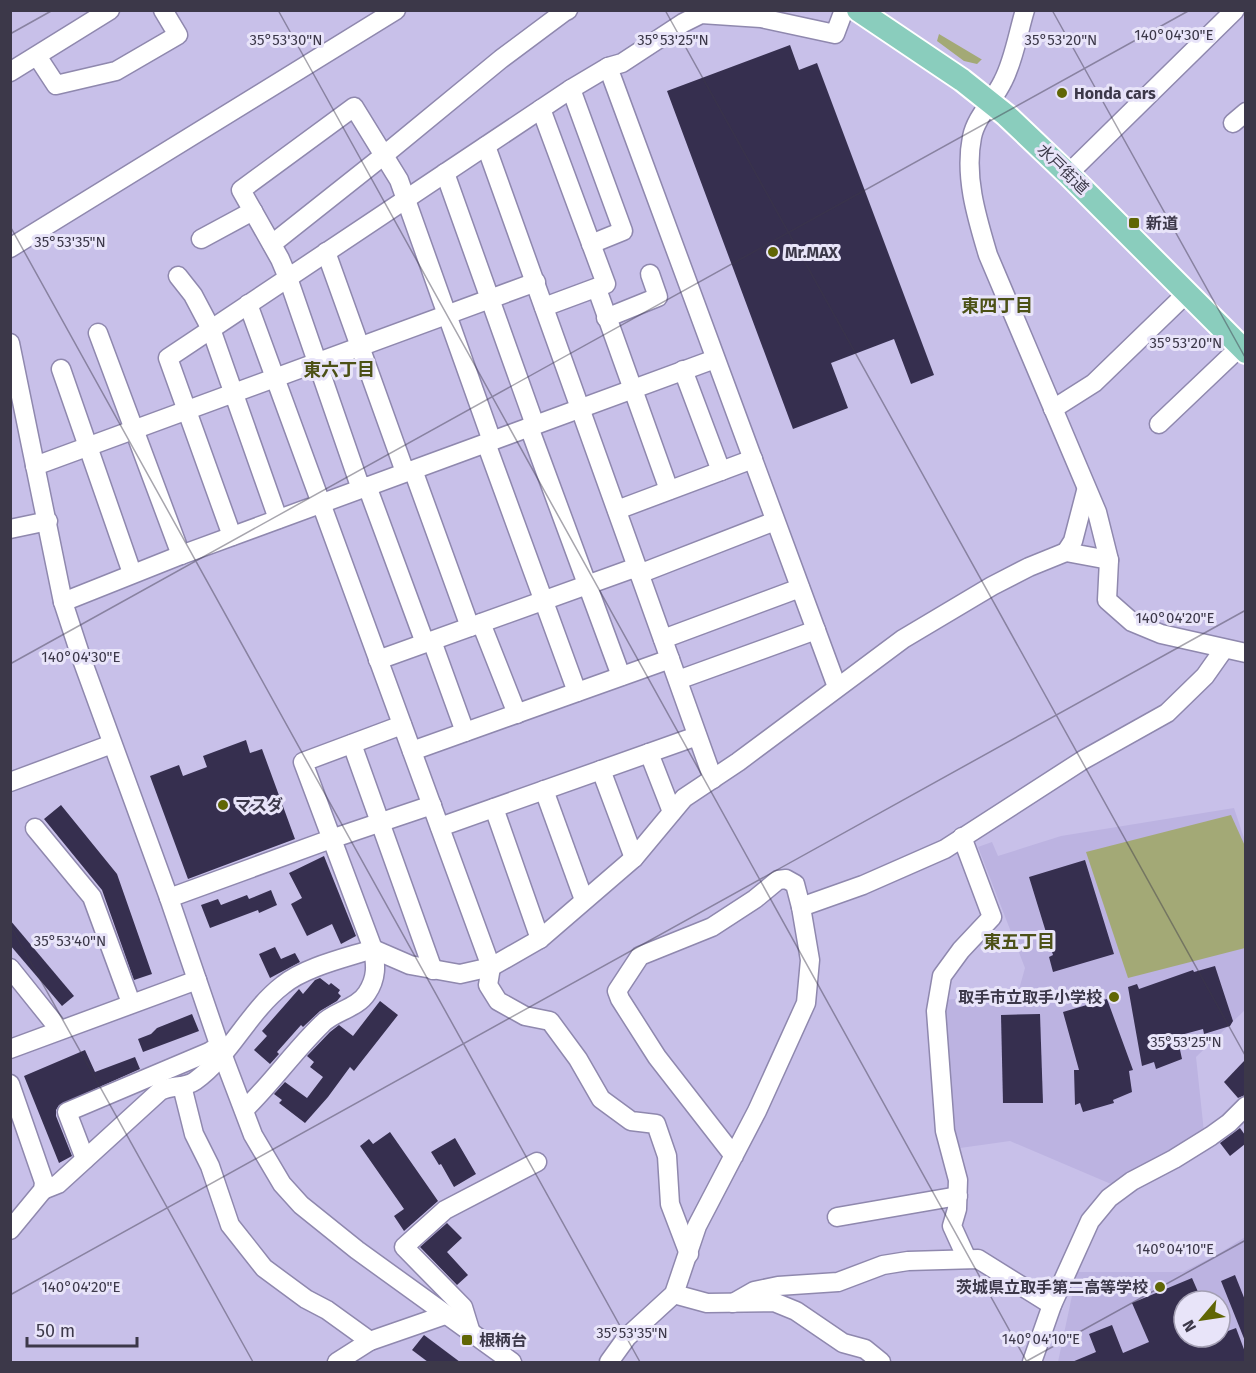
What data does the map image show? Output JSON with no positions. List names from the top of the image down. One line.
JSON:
{"streets":{"main road":["水戸街道"]},"districts":["東四丁目","東六丁目","東五丁目"],"places":{"other":["Honda cars","Mr.MAX","マスダ","取手市立取手小学校","茨城県立取手第二高等学校"],"transit":["新道","根柄台"]},"scale_bar":"50 m","north":"bottom left","coordinates":["140°04'30\"E","35°53'30\"N","35°53'25\"N","35°53'20\"N","35°53'35\"N","140°04'20\"E","35°53'40\"N","140°04'10\"E"]}
